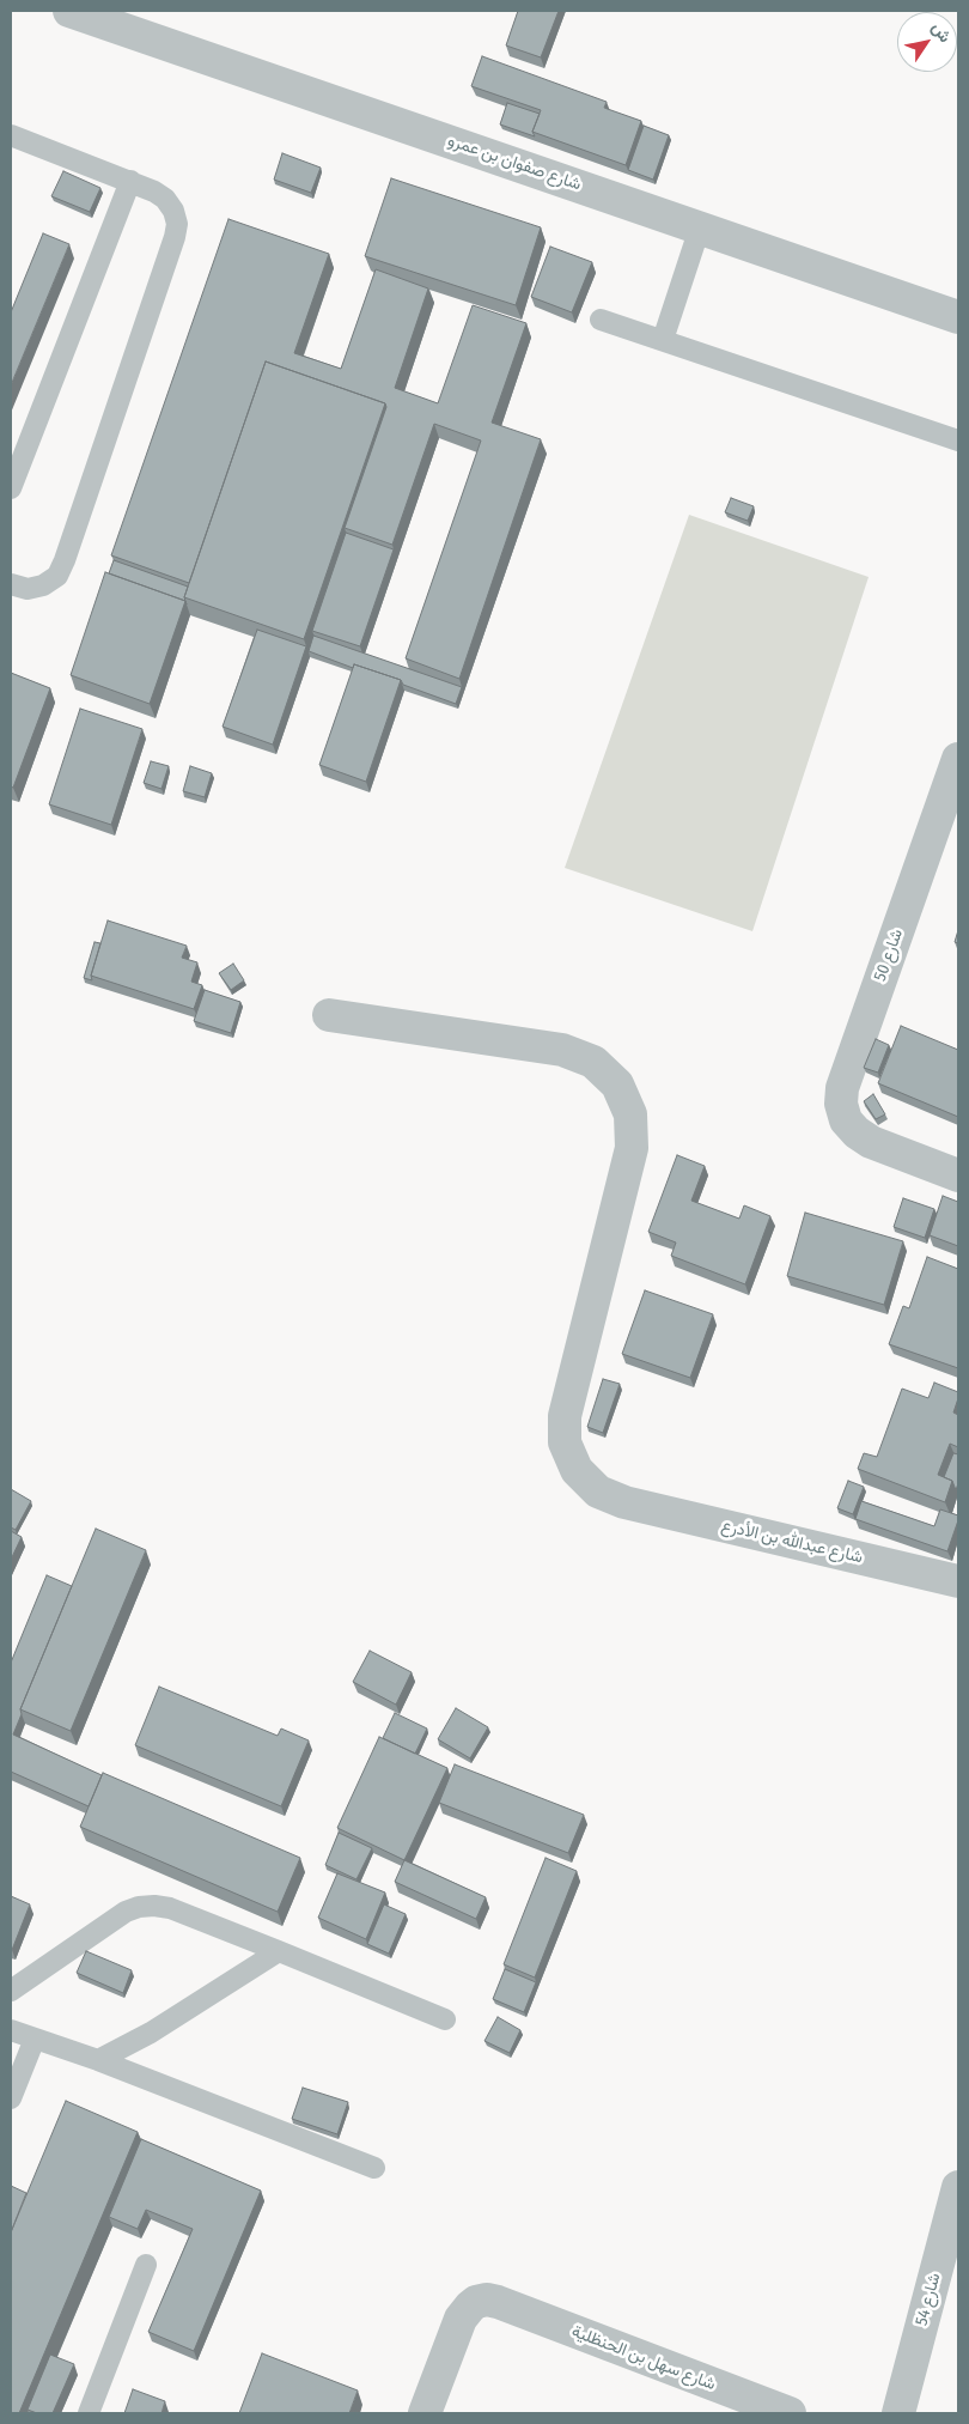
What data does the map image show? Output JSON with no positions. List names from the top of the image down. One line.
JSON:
{"streets":{"street":["شارع صفوان بن عمرو","شارع 50","شارع عبدالله بن الأدرع","شارع 54","شارع سهل بن الحنظلية"]},"north":"top right"}
